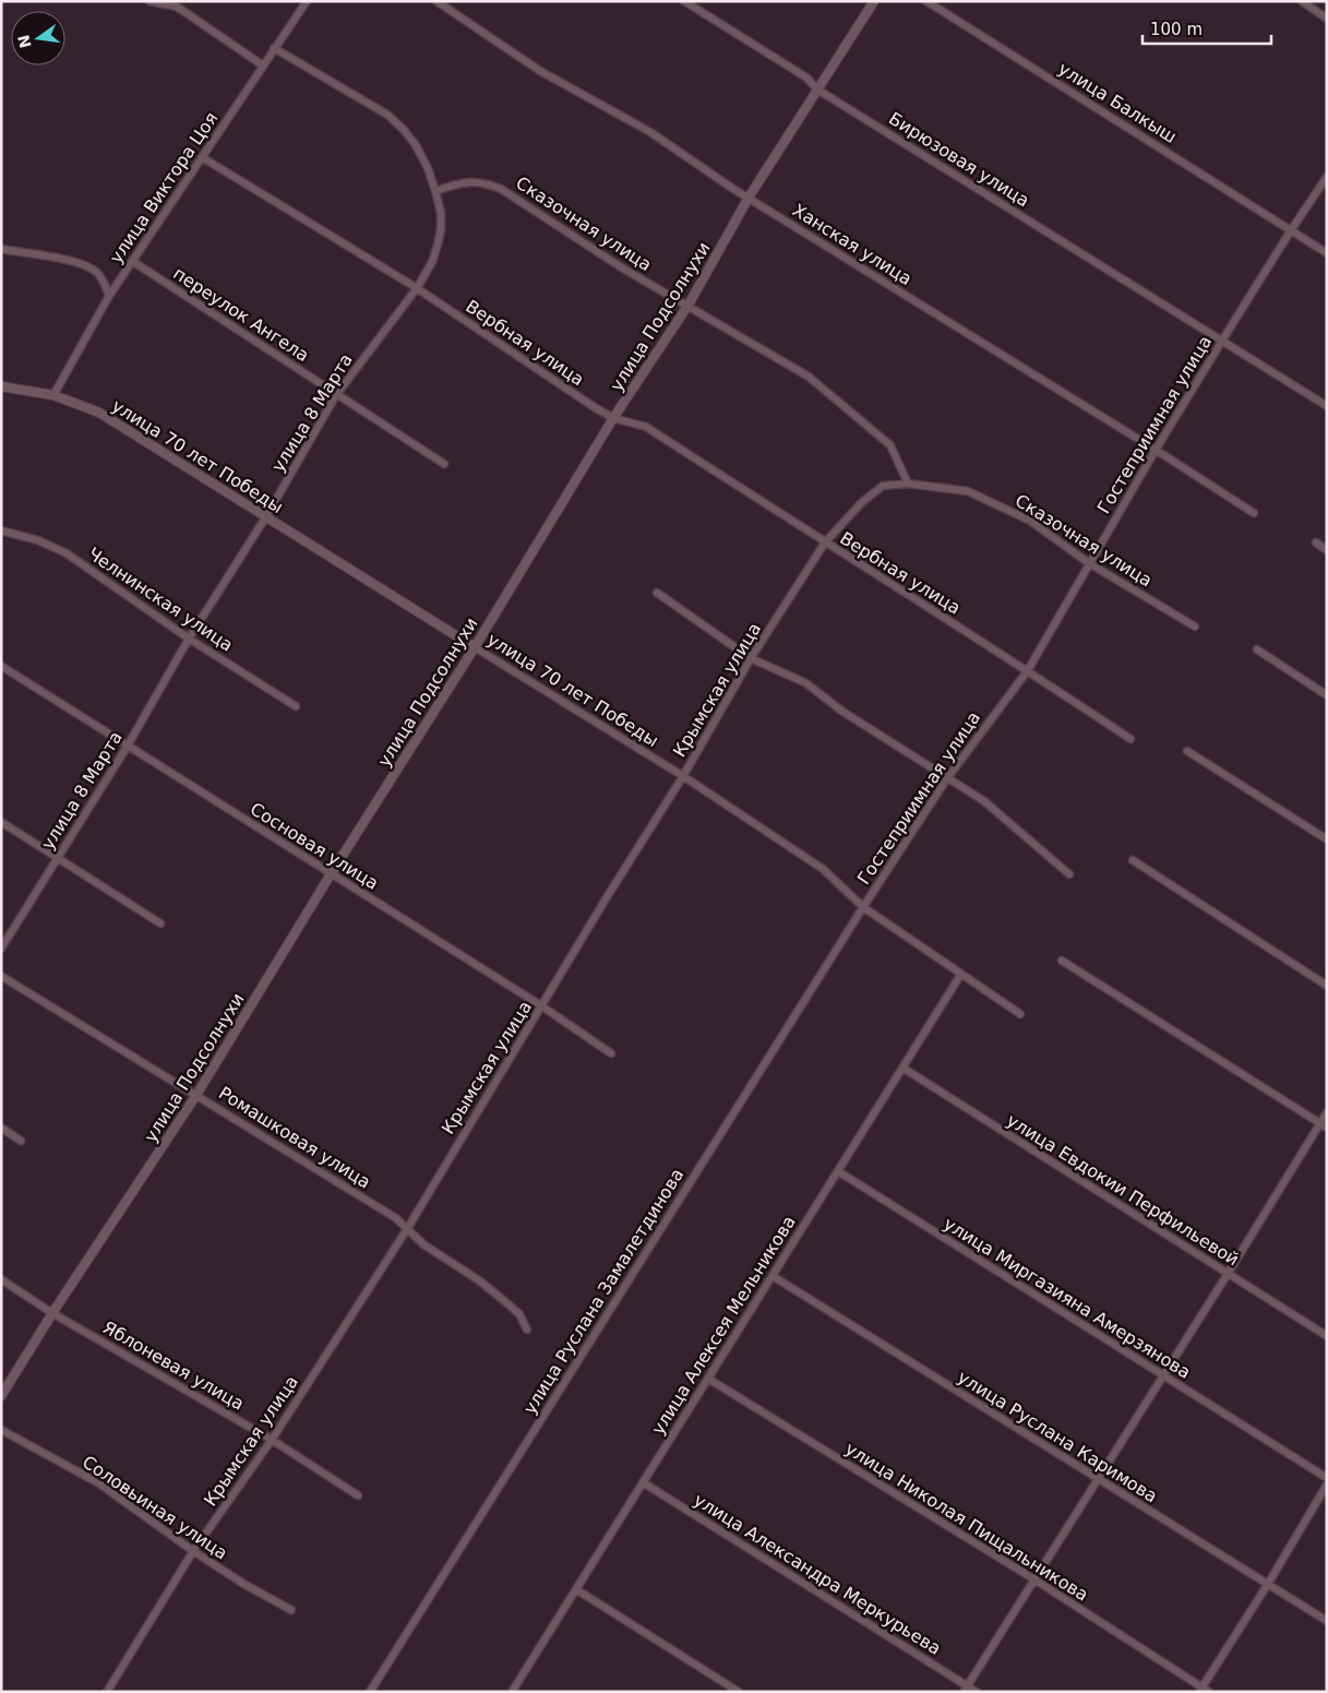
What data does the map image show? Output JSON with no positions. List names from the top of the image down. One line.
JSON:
{"streets":{"street":["улица Балкыш","Бирюзовая улица","улица Виктора Цоя","Сказочная улица","Ханская улица","переулок Ангела","улица Подсолнухи","Вербная улица","улица 8 Марта","Гостеприимная улица","улица 70 лет Победы","Челнинская улица","Крымская улица","Сосновая улица","Ромашковая улица","улица Евдокии Перфильевой","улица Руслана Замалетдинова","улица Миргазияна Амерзянова","улица Алексея Мельникова","Яблоневая улица","улица Руслана Каримова","Соловьиная улица","улица Николая Пищальникова","улица Александра Меркурьева"]},"crossings":[["улица Балкыш","Гостеприимная улица"],["Бирюзовая улица","улица Подсолнухи"],["Бирюзовая улица","Гостеприимная улица"],["улица Виктора Цоя","переулок Ангела"],["улица Виктора Цоя","Вербная улица"],["улица Виктора Цоя","улица 8 Марта"],["улица Виктора Цоя","улица 70 лет Победы"],["Сказочная улица","улица Подсолнухи"],["Сказочная улица","улица 8 Марта"],["Сказочная улица","Гостеприимная улица"],["Сказочная улица","Крымская улица"],["Ханская улица","улица Подсолнухи"],["Ханская улица","Гостеприимная улица"],["переулок Ангела","улица 8 Марта"],["улица Подсолнухи","Вербная улица"],["улица Подсолнухи","улица 70 лет Победы"],["улица Подсолнухи","Сосновая улица"],["улица Подсолнухи","Ромашковая улица"],["улица Подсолнухи","Яблоневая улица"],["Вербная улица","улица 8 Марта"],["Вербная улица","Гостеприимная улица"],["Вербная улица","Крымская улица"],["улица 8 Марта","улица 70 лет Победы"],["улица 8 Марта","Челнинская улица"],["улица 8 Марта","Сосновая улица"],["Гостеприимная улица","улица 70 лет Победы"],["Гостеприимная улица","улица Руслана Замалетдинова"],["улица 70 лет Победы","Крымская улица"],["улица 70 лет Победы","улица Руслана Замалетдинова"],["улица 70 лет Победы","улица Алексея Мельникова"],["Крымская улица","Сосновая улица"],["Крымская улица","Ромашковая улица"],["Крымская улица","Яблоневая улица"],["Крымская улица","Соловьиная улица"],["улица Евдокии Перфильевой","улица Алексея Мельникова"],["улица Миргазияна Амерзянова","улица Алексея Мельникова"],["улица Алексея Мельникова","улица Руслана Каримова"],["улица Алексея Мельникова","улица Николая Пищальникова"],["улица Алексея Мельникова","улица Александра Меркурьева"]],"scale_bar":"100 m","north":"left"}
